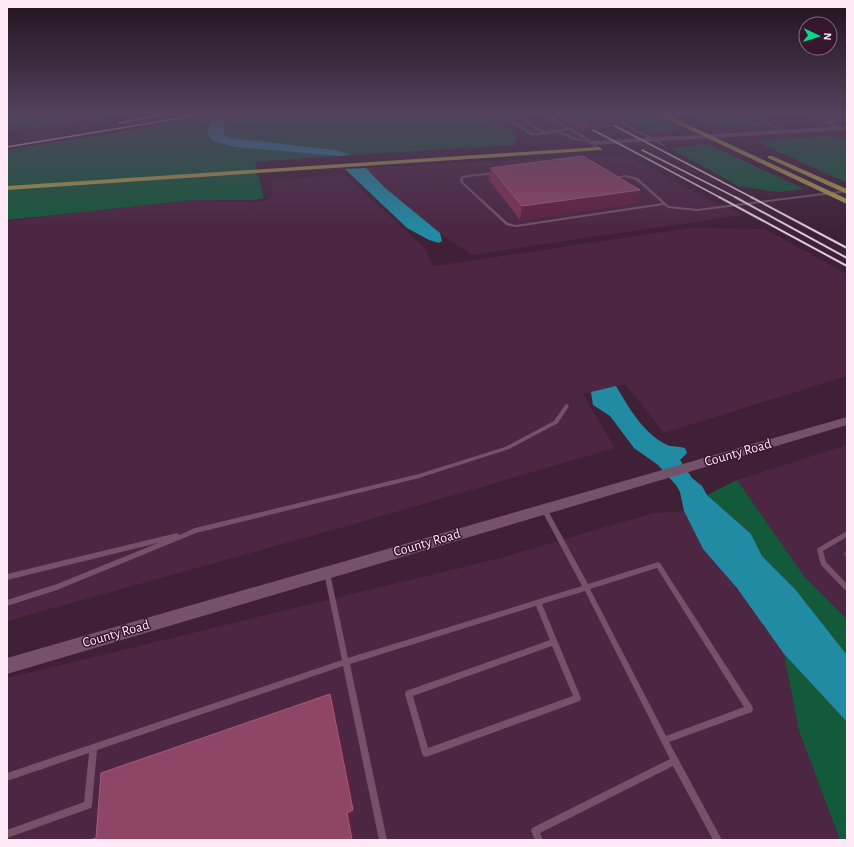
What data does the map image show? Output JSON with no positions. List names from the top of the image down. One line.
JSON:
{"streets":{"main road":["County Road"]},"north":"right"}
